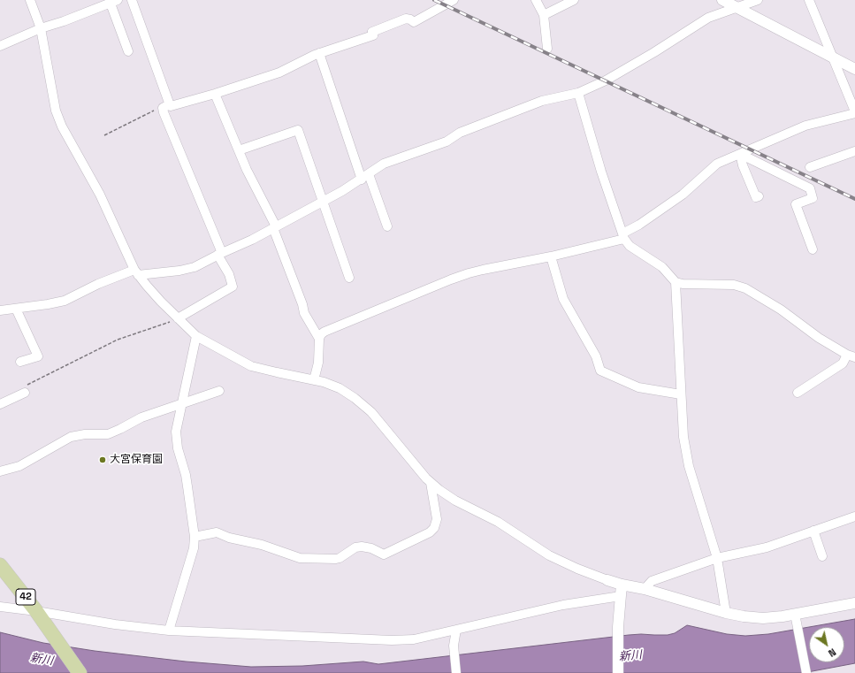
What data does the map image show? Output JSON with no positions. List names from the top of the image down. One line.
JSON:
{"streets":{"main road":["42"]},"water":["新川"],"places":["大宮保育園"],"north":"bottom right"}
